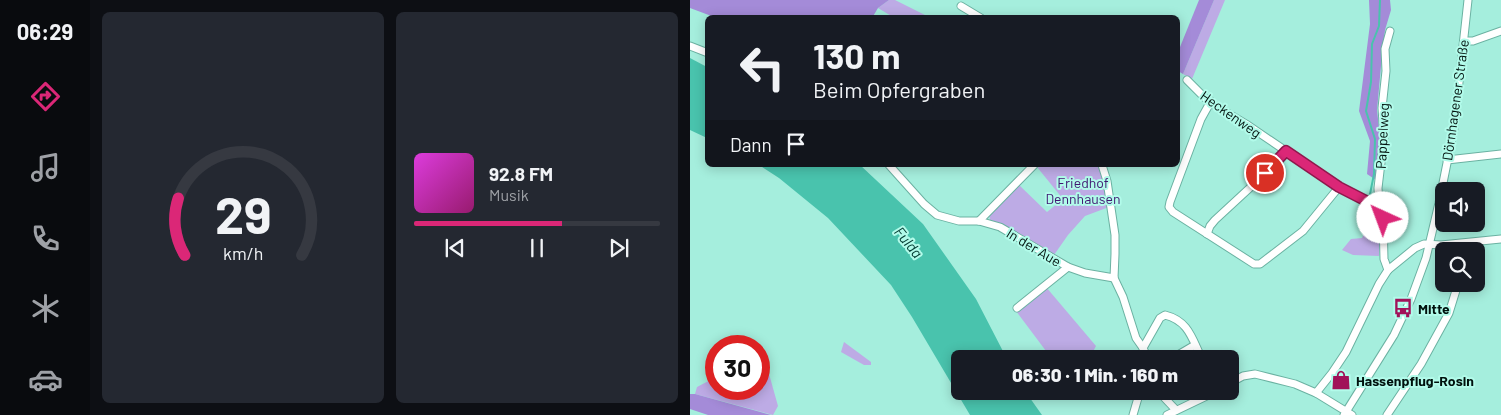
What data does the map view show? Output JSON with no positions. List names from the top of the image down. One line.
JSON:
{"streets":{"street":["Dörnhagener Straße","Heckenweg","Pappelweg","In der Aue"]},"crossings":[["Heckenweg","Pappelweg"]],"water":["Fulda"],"parks":["Friedhof Dennhausen"],"places":{"bus stop":["Mitte"],"shop":["Hassenpflug-Rosin"]},"page":{"tabs":"06:29","turn":["130 m","Beim Opfergraben"],"then":"Dann","song":["92.8 FM","Musik"],"limit":"30","trip":"06:30 · 1 Min. · 160 m","gauge":["29","km/h"]}}
